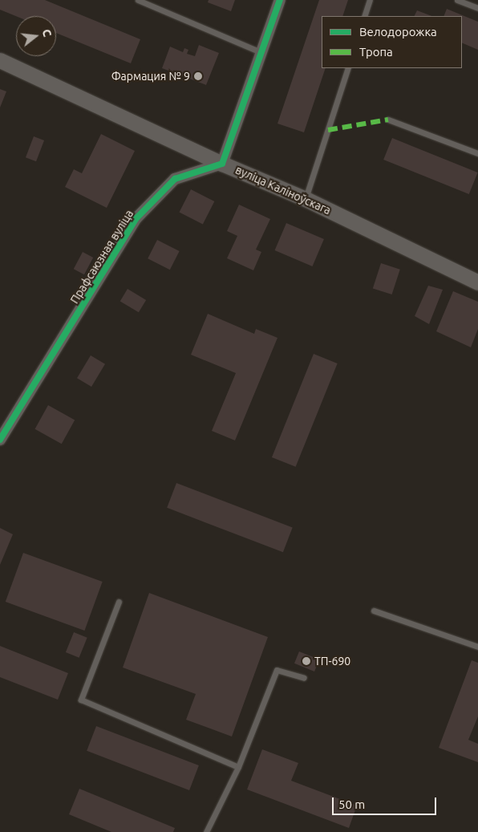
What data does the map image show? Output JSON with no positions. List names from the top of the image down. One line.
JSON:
{"streets":{"main road":["вуліца Каліноўскага"],"street":["Прафсаюзная вуліца"]},"crossings":[["вуліца Каліноўскага","Прафсаюзная вуліца"]],"places":["Фармация № 9","ТП-690"],"legend":["Велодорожка","Тропа"],"scale_bar":"50 m","north":"right"}
